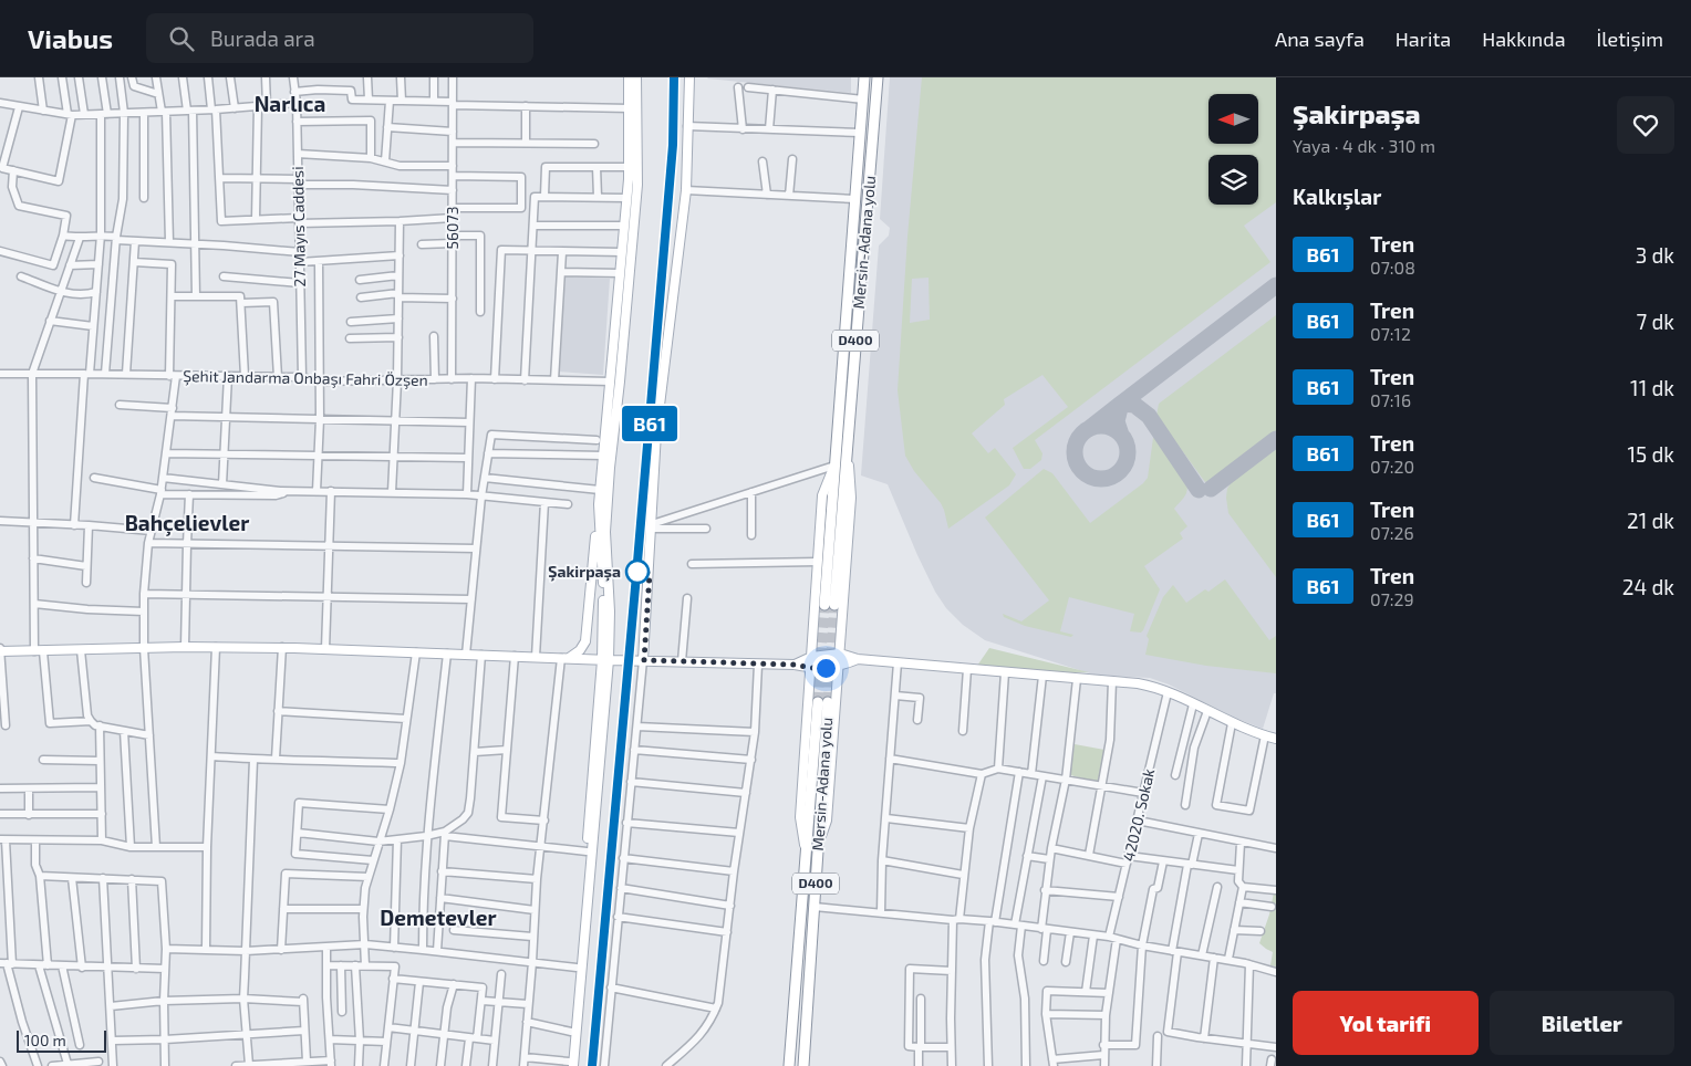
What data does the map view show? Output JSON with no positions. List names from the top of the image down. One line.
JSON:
{"streets":{"highway":["Mersin-Adana yolu","D400"],"street":["27 Mayıs Caddesi","56073","Şehit Jandarma Onbaşı Fahri Özşen","42020. Sokak"]},"crossings":[["27 Mayıs Caddesi","Şehit Jandarma Onbaşı Fahri Özşen"],["56073","Şehit Jandarma Onbaşı Fahri Özşen"]],"districts":["Narlıca","Bahçelievler","Demetevler"],"places":["Şakirpaşa"],"scale_bar":"100 m","north":"left","page":{"header":"Viabus","search":"Burada ara","nav":["Ana sayfa","Harita","Hakkında","İletişim"],"on_map":"B61","heading":[["Şakirpaşa","Yaya · 4 dk · 310 m"],"Kalkışlar"],"list":[{"mark":"B61","name":"Tren","note":"07:08","value":"3 dk"},{"mark":"B61","name":"Tren","note":"07:12","value":"7 dk"},{"mark":"B61","name":"Tren","note":"07:16","value":"11 dk"},{"mark":"B61","name":"Tren","note":"07:20","value":"15 dk"},{"mark":"B61","name":"Tren","note":"07:26","value":"21 dk"},{"mark":"B61","name":"Tren","note":"07:29","value":"24 dk"}],"buttons":["Yol tarifi","Biletler"],"scale":"100 m"}}
